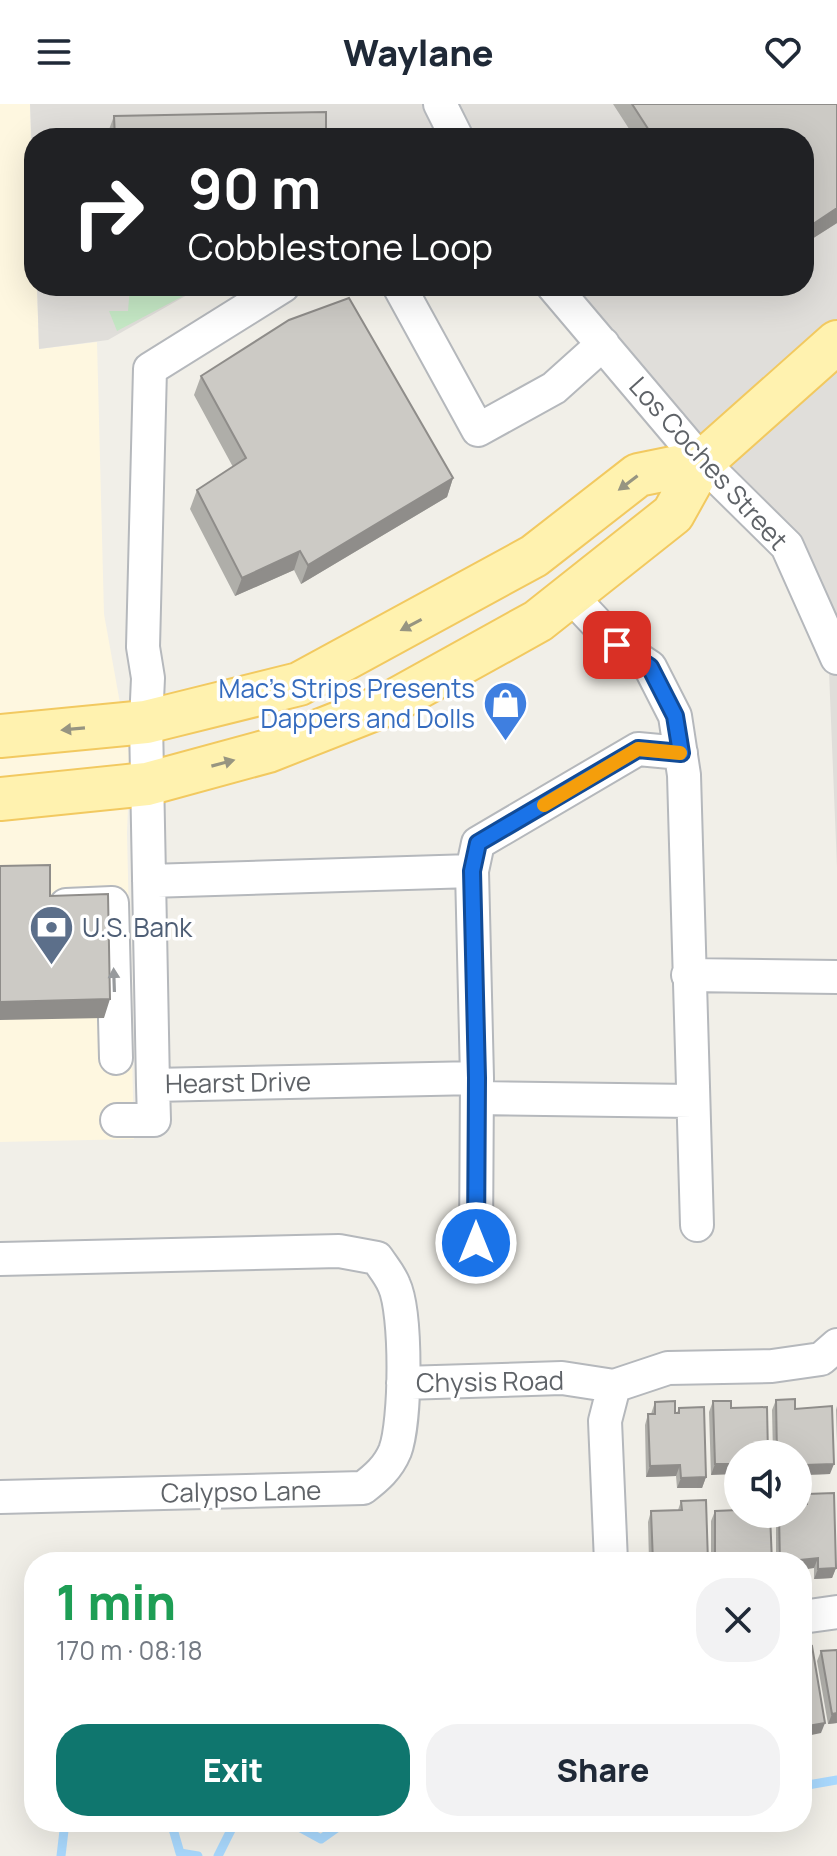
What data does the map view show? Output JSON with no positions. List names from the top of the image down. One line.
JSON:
{"streets":{"street":["Los Coches Street","Hearst Drive","Chysis Road","Calypso Lane"]},"crossings":[["Chysis Road","Calypso Lane"]],"places":{"shop":["Mac's Strips Presents Dappers and Dolls"],"bank":["U.S. Bank"]},"page":{"header":"Waylane","turn":["90 m","Cobblestone Loop"],"heading":["1 min","170 m · 08:18"],"buttons":["Exit","Share"]}}
